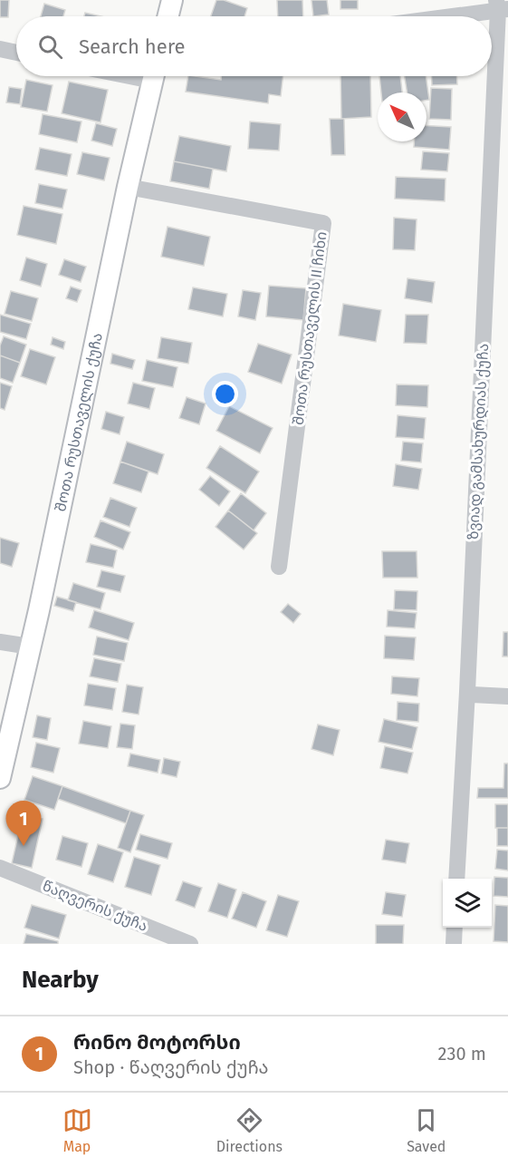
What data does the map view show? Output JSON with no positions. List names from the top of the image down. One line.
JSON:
{"streets":{"main road":["შოთა რუსთაველის ქუჩა"],"street":["შოთა რუსთაველის II ჩიხი","ზვიად გამსახურდიას ქუჩა","წაღვერის ქუჩა"]},"crossings":[["შოთა რუსთაველის II ჩიხი","შოთა რუსთაველის ქუჩა"]],"north":"top left","page":{"search":"Search here","pins":"1","heading":"Nearby","list":[{"mark":"1","name":"რინო მოტორსი","note":"Shop · წაღვერის ქუჩა","value":"230 m"}],"nav":["Map","Directions","Saved"]}}
